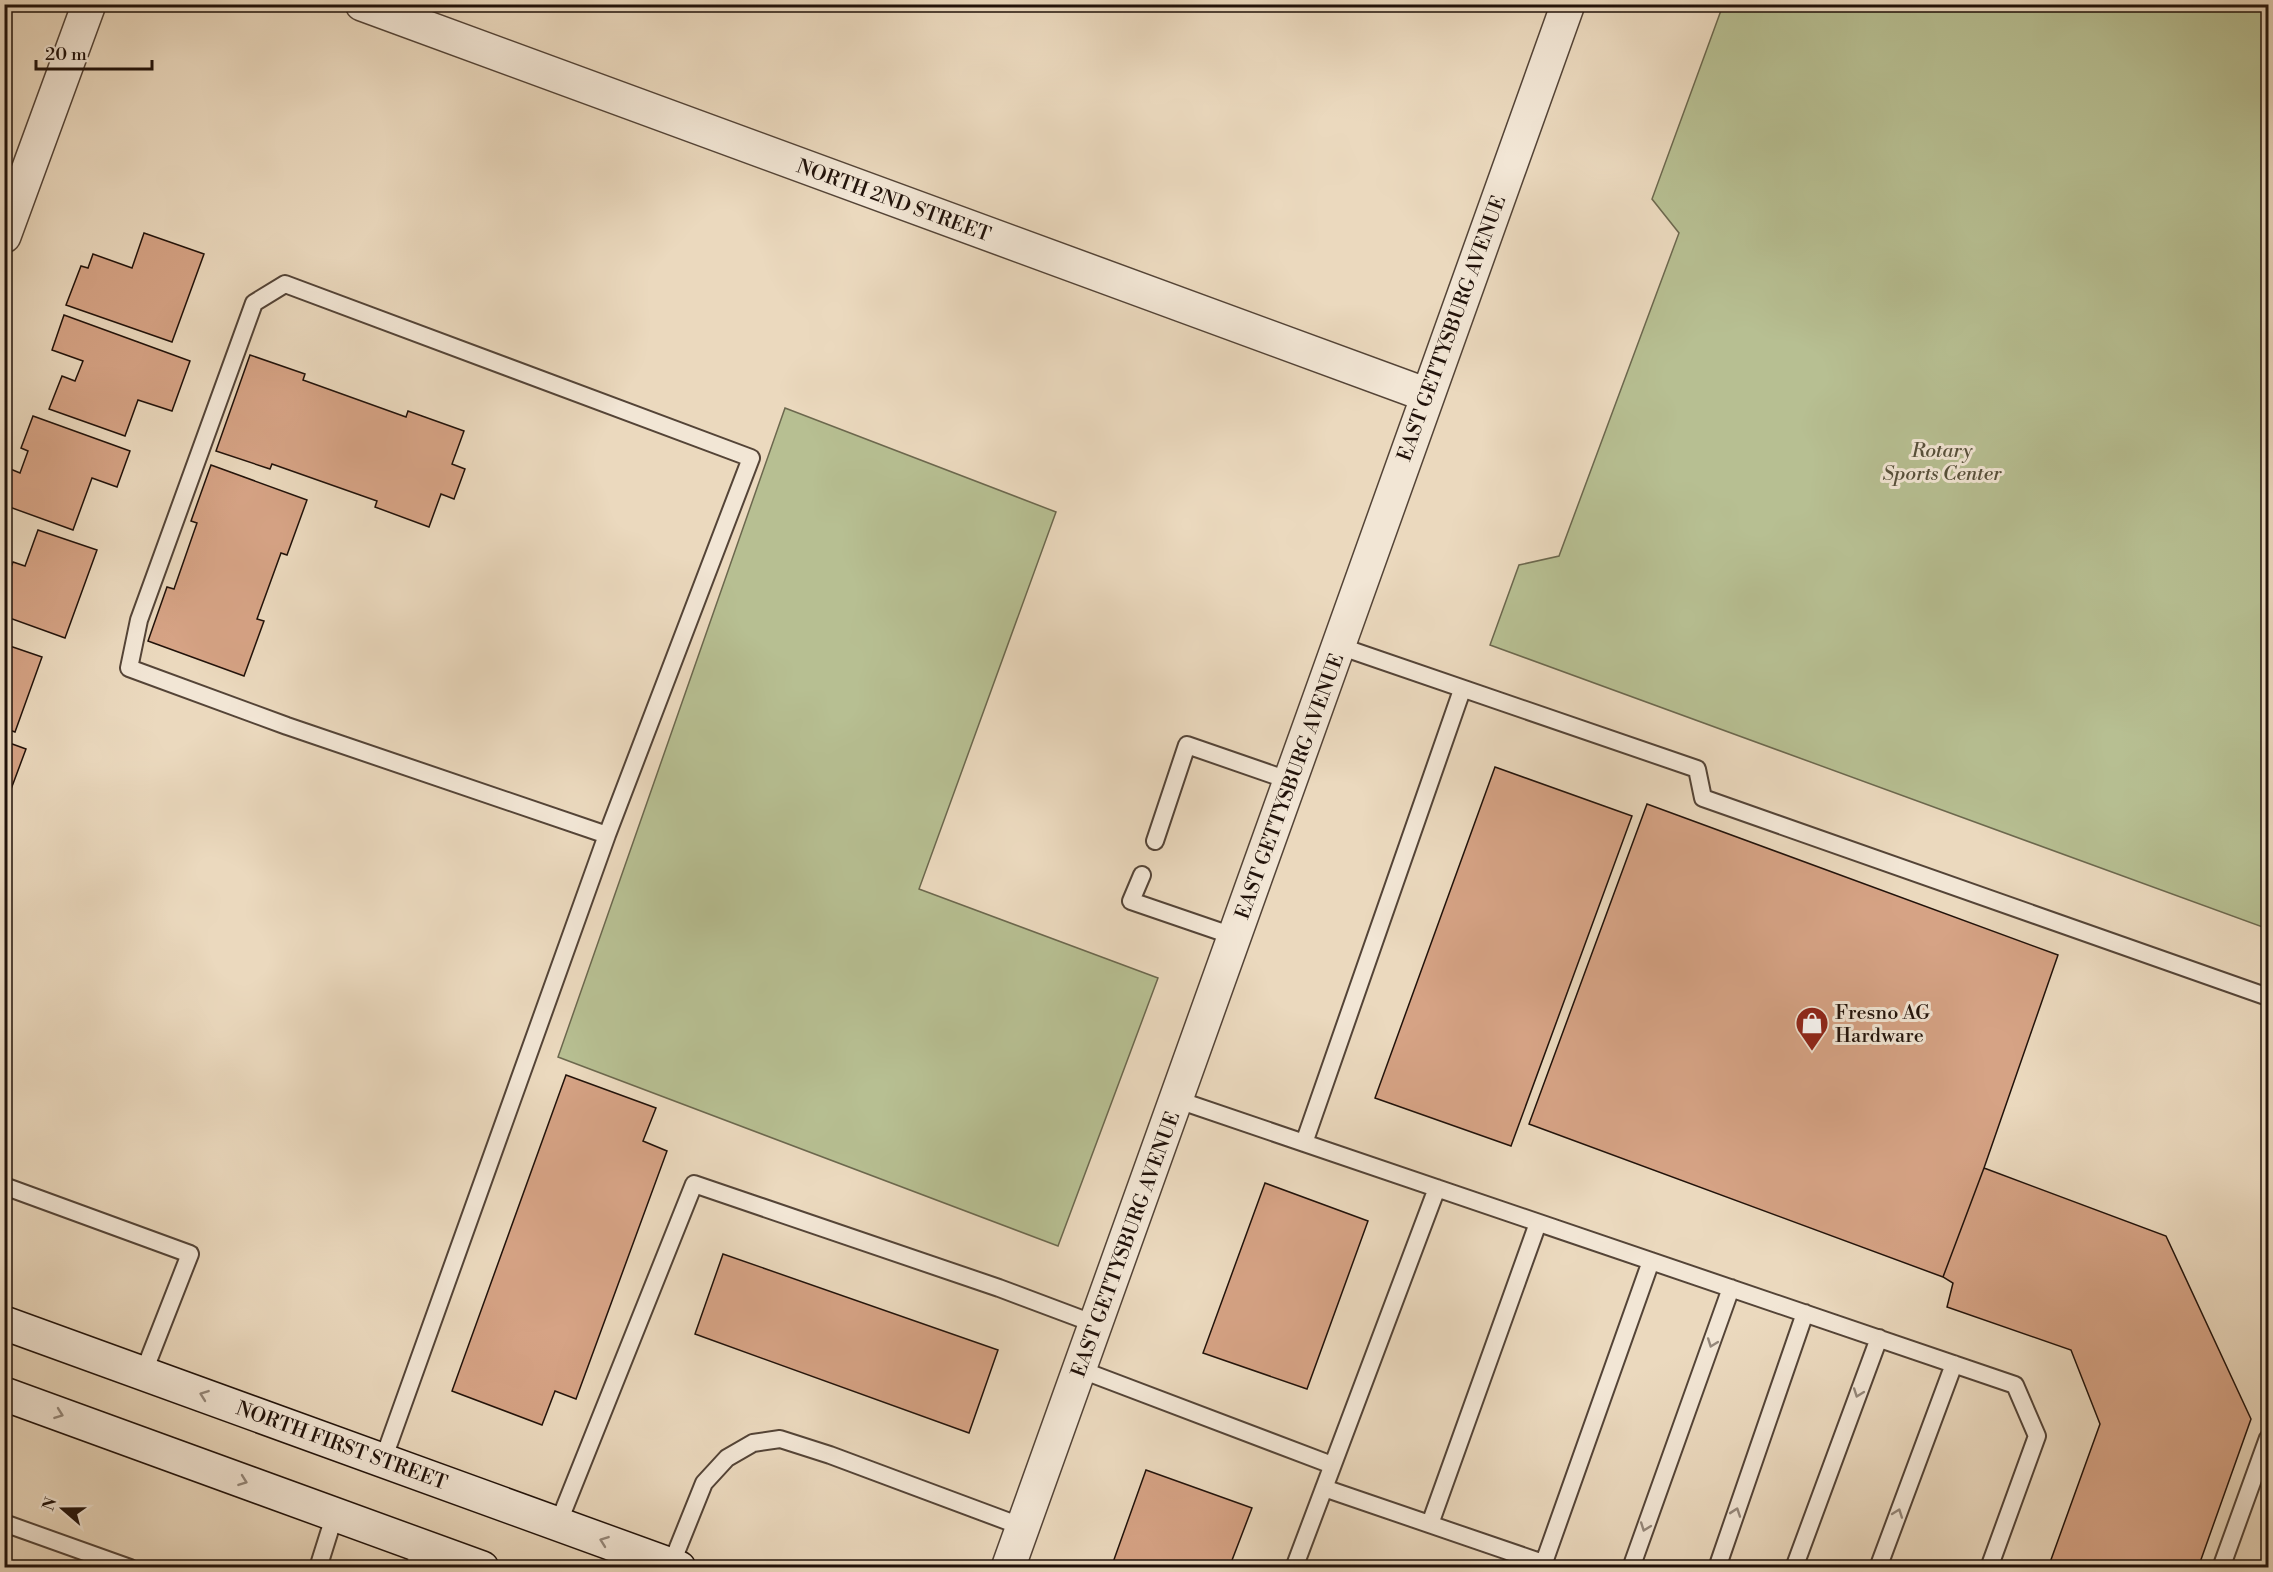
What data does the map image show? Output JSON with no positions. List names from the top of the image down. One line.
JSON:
{"streets":{"street":["NORTH 2ND STREET","EAST GETTYSBURG AVENUE","NORTH FIRST STREET"]},"crossings":[["NORTH 2ND STREET","EAST GETTYSBURG AVENUE"]],"parks":["Rotary Sports Center"],"places":{"shop":["Fresno AG Hardware"]},"scale_bar":"20 m","north":"left"}
